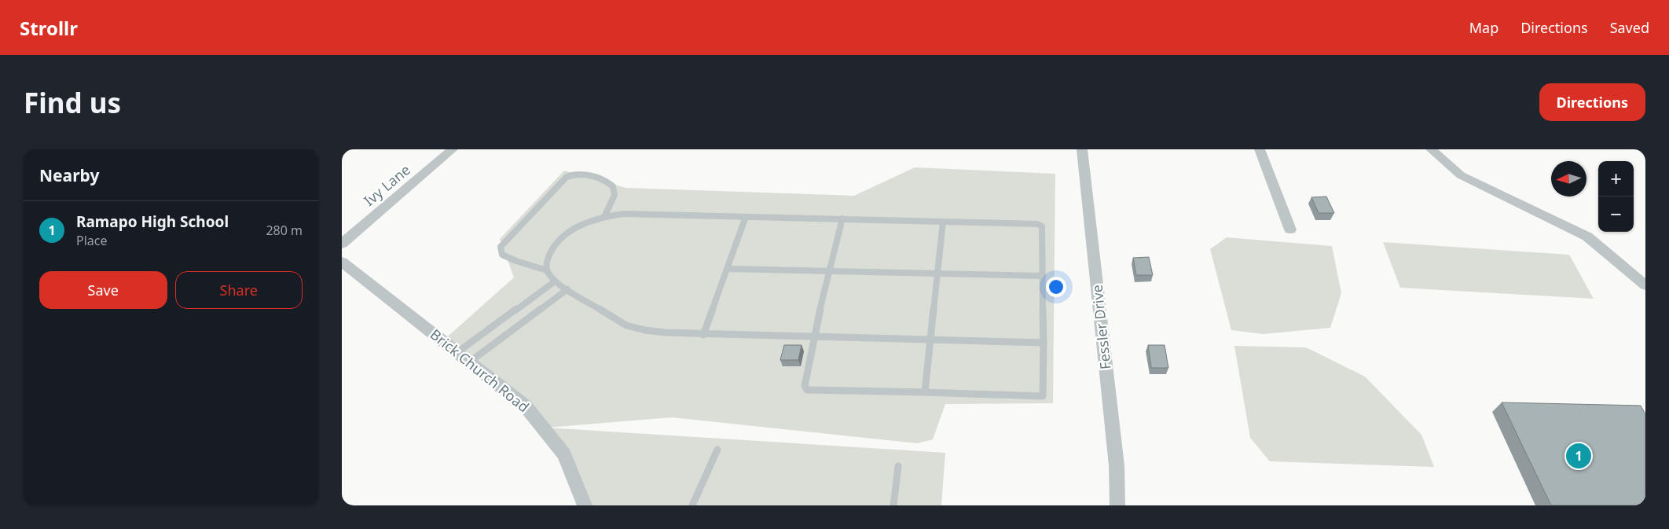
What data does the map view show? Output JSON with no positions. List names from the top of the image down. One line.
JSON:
{"streets":{"street":["Ivy Lane","Fessler Drive","Brick Church Road"]},"north":"left","page":{"header":"Strollr","nav":["Map","Directions","Saved"],"buttons":["Directions",["Save","Share"]],"title":"Find us","heading":"Nearby","map_buttons":["+","−"],"list":[{"mark":"1","name":"Ramapo High School","note":"Place","value":"280 m"}],"pins":"1"}}
